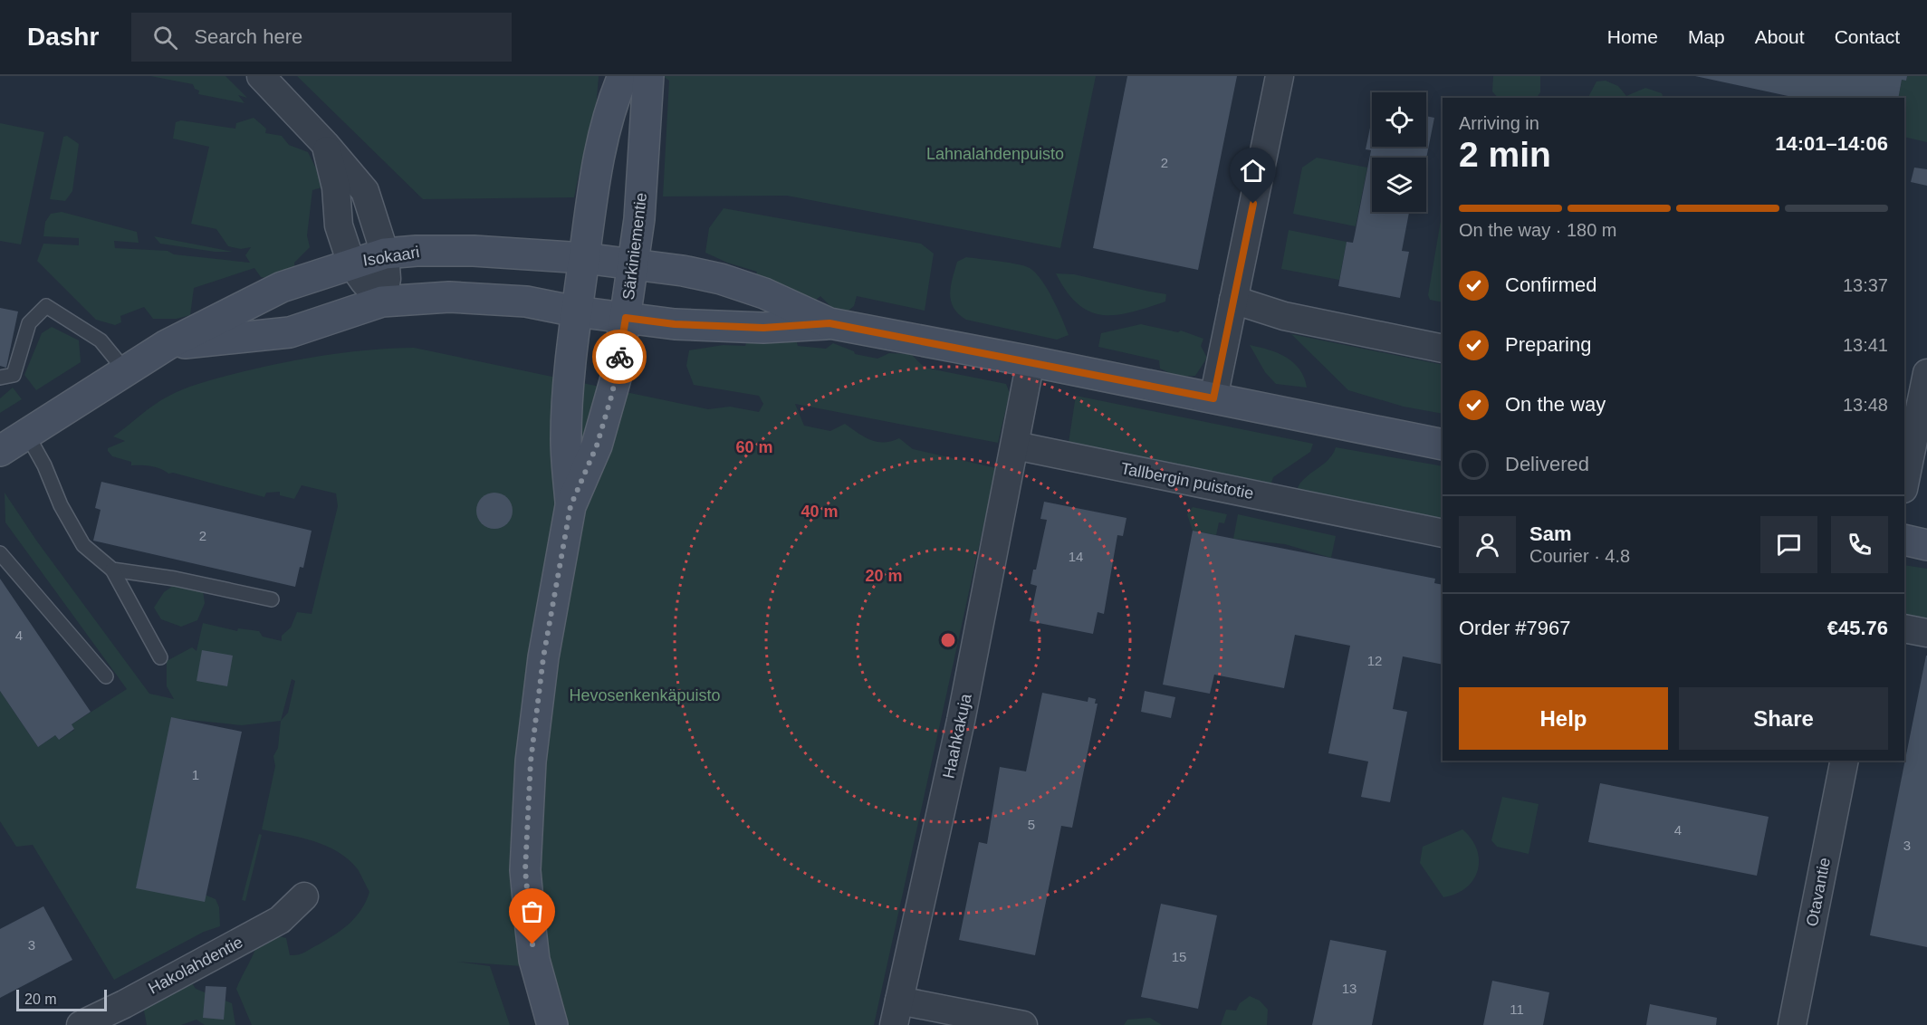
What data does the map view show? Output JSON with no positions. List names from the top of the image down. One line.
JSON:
{"streets":{"street":["Särkiniementie","Isokaari","Tallbergin puistotie","Haahkakuja","Otavantie","Hakolahdentie"]},"crossings":[["Särkiniementie","Isokaari"],["Tallbergin puistotie","Haahkakuja"]],"parks":["Lahnalahdenpuisto","Hevosenkenkäpuisto"],"house_numbers":["2","2","14","4","12","1","5","4","3","3","15","13","11"],"scale_bar":"20 m","page":{"header":"Dashr","search":"Search here","nav":["Home","Map","About","Contact"],"heading":["2 min","Arriving in","14:01–14:06"],"panel":["Sam","Courier · 4.8","Order #7967","€45.76"],"bar":"On the way · 180 m","list":[["Confirmed","13:37"],["Preparing","13:41"],["On the way","13:48"],"Delivered"],"buttons":["Help","Share"],"scale":"20 m"},"rings":["60 m","40 m","20 m"]}
